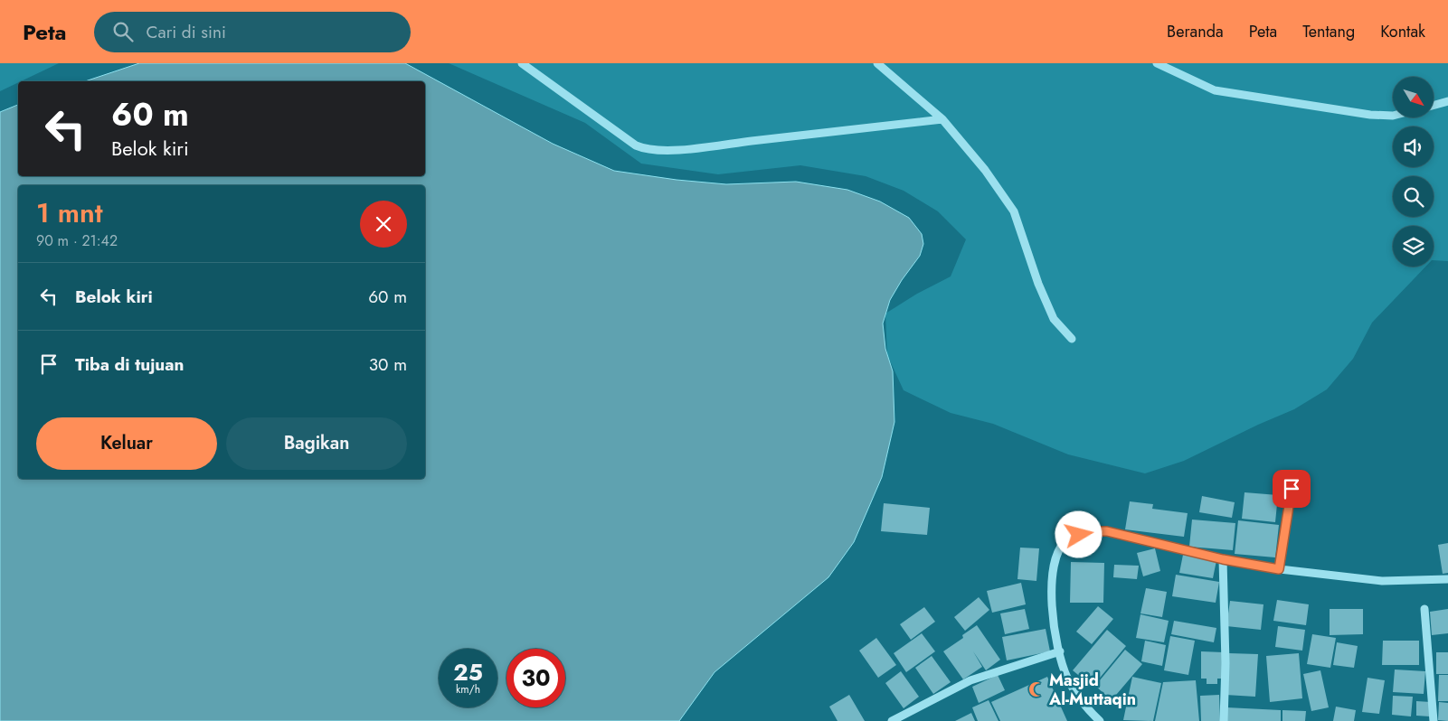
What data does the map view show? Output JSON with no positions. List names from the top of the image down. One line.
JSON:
{"places":{"mosque":["Masjid Al-Muttaqin"]},"north":"bottom right","page":{"header":"Peta","search":"Cari di sini","nav":["Beranda","Peta","Tentang","Kontak"],"turn":["60 m","Belok kiri"],"heading":["1 mnt","90 m · 21:42"],"list":[{"name":"Belok kiri","value":"60 m"},{"name":"Tiba di tujuan","value":"30 m"}],"buttons":["Keluar","Bagikan"],"speed":"25 km/h","limit":"30"}}
